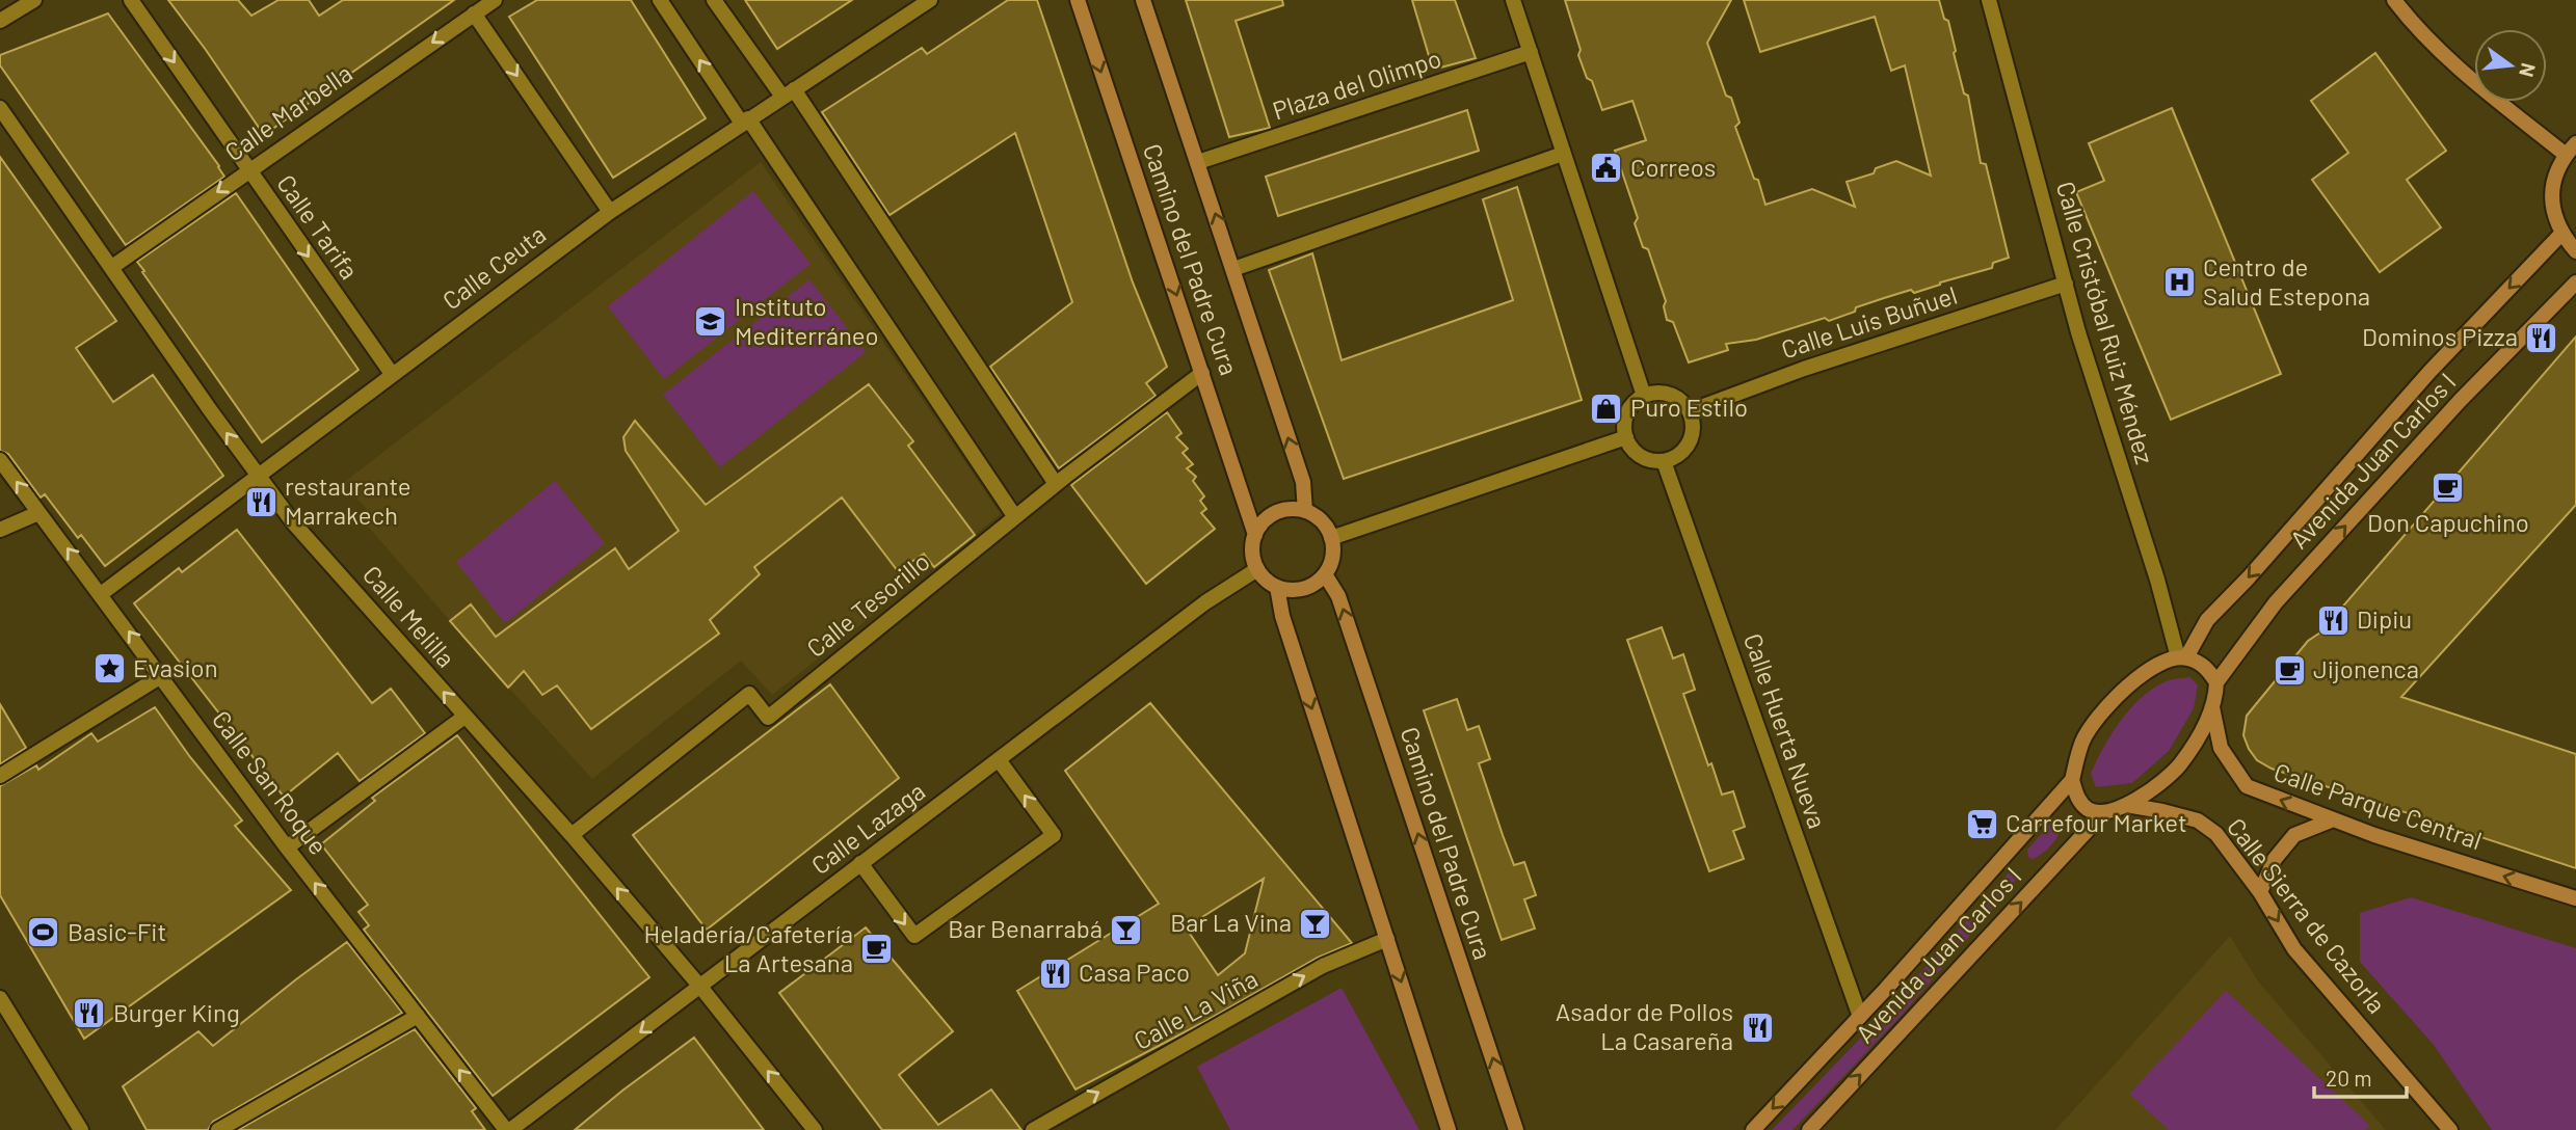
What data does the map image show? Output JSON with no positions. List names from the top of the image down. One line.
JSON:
{"streets":{"street":["Plaza del Olimpo","Calle Marbella","Calle Tarifa","Camino del Padre Cura","Calle Ceuta","Calle Luis Buñuel","Calle Cristóbal Ruiz Méndez","Avenida Juan Carlos I","Calle Tesorillo","Calle Melilla","Calle Huerta Nueva","Calle San Roque","Calle Parque Central","Calle Lazaga","Calle Sierra de Cazorla","Calle La Viña"]},"crossings":[["Plaza del Olimpo","Camino del Padre Cura"],["Calle Marbella","Calle Tarifa"],["Calle Marbella","Calle Melilla"],["Calle Tarifa","Calle Ceuta"],["Camino del Padre Cura","Calle Tesorillo"],["Camino del Padre Cura","Calle Lazaga"],["Calle Ceuta","Calle Melilla"],["Calle Ceuta","Calle San Roque"],["Calle Luis Buñuel","Calle Cristóbal Ruiz Méndez"],["Calle Luis Buñuel","Calle Huerta Nueva"],["Avenida Juan Carlos I","Calle Huerta Nueva"],["Calle Tesorillo","Calle Melilla"],["Calle Melilla","Calle Lazaga"],["Calle San Roque","Calle Lazaga"]],"one_way":["Calle Marbella","Calle Tarifa","Calle Melilla","Calle San Roque","Calle Parque Central","Calle Sierra de Cazorla","Calle La Viña"],"places":{"public building":["Correos"],"hospital":["Centro de Salud Estepona"],"school or university":["Instituto Mediterráneo"],"restaurant":["Dominos Pizza","restaurante Marrakech","Dipiu","Casa Paco","Burger King","Asador de Pollos La Casareña"],"shop":["Puro Estilo"],"cafe":["Don Capuchino","Jijonenca","Heladería/Cafetería La Artesana"],"place":["Evasion"],"supermarket":["Carrefour Market"],"bar":["Bar La Vina","Bar Benarrabá"],"sports":["Basic-Fit"]},"scale_bar":"20 m","north":"right"}
